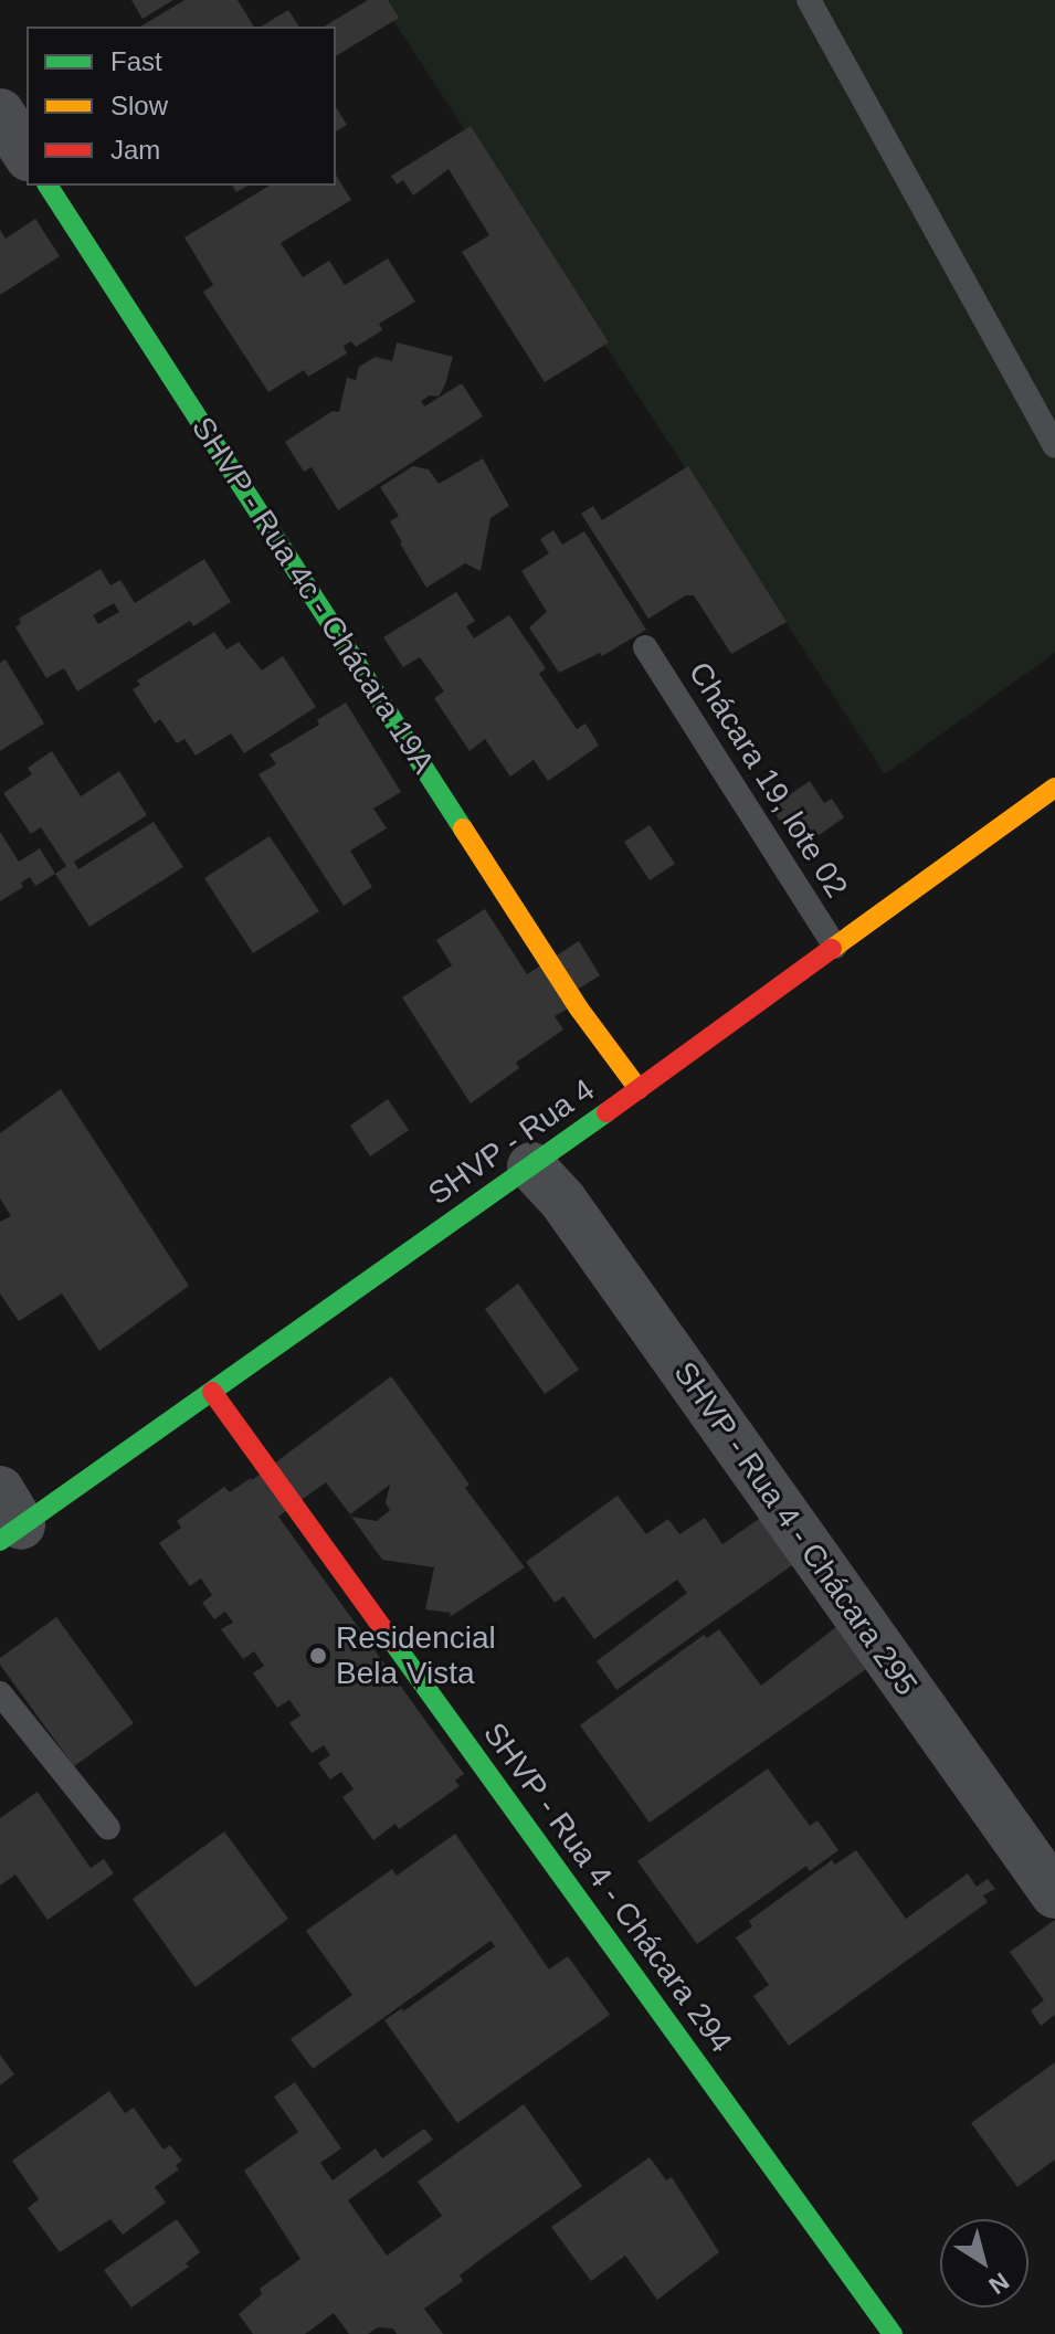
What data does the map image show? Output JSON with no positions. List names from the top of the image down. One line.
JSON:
{"streets":{"street":["SHVP - Rua 4c - Chácara 19A","SHVP - Rua 4","SHVP - Rua 4 - Chácara 295","SHVP - Rua 4 - Chácara 294"],"lane":["Chácara 19, lote 02"]},"crossings":[["SHVP - Rua 4c - Chácara 19A","SHVP - Rua 4"],["Chácara 19, lote 02","SHVP - Rua 4"],["SHVP - Rua 4","SHVP - Rua 4 - Chácara 295"],["SHVP - Rua 4","SHVP - Rua 4 - Chácara 294"]],"places":["Residencial Bela Vista"],"legend":["Fast","Slow","Jam"],"north":"bottom right"}
